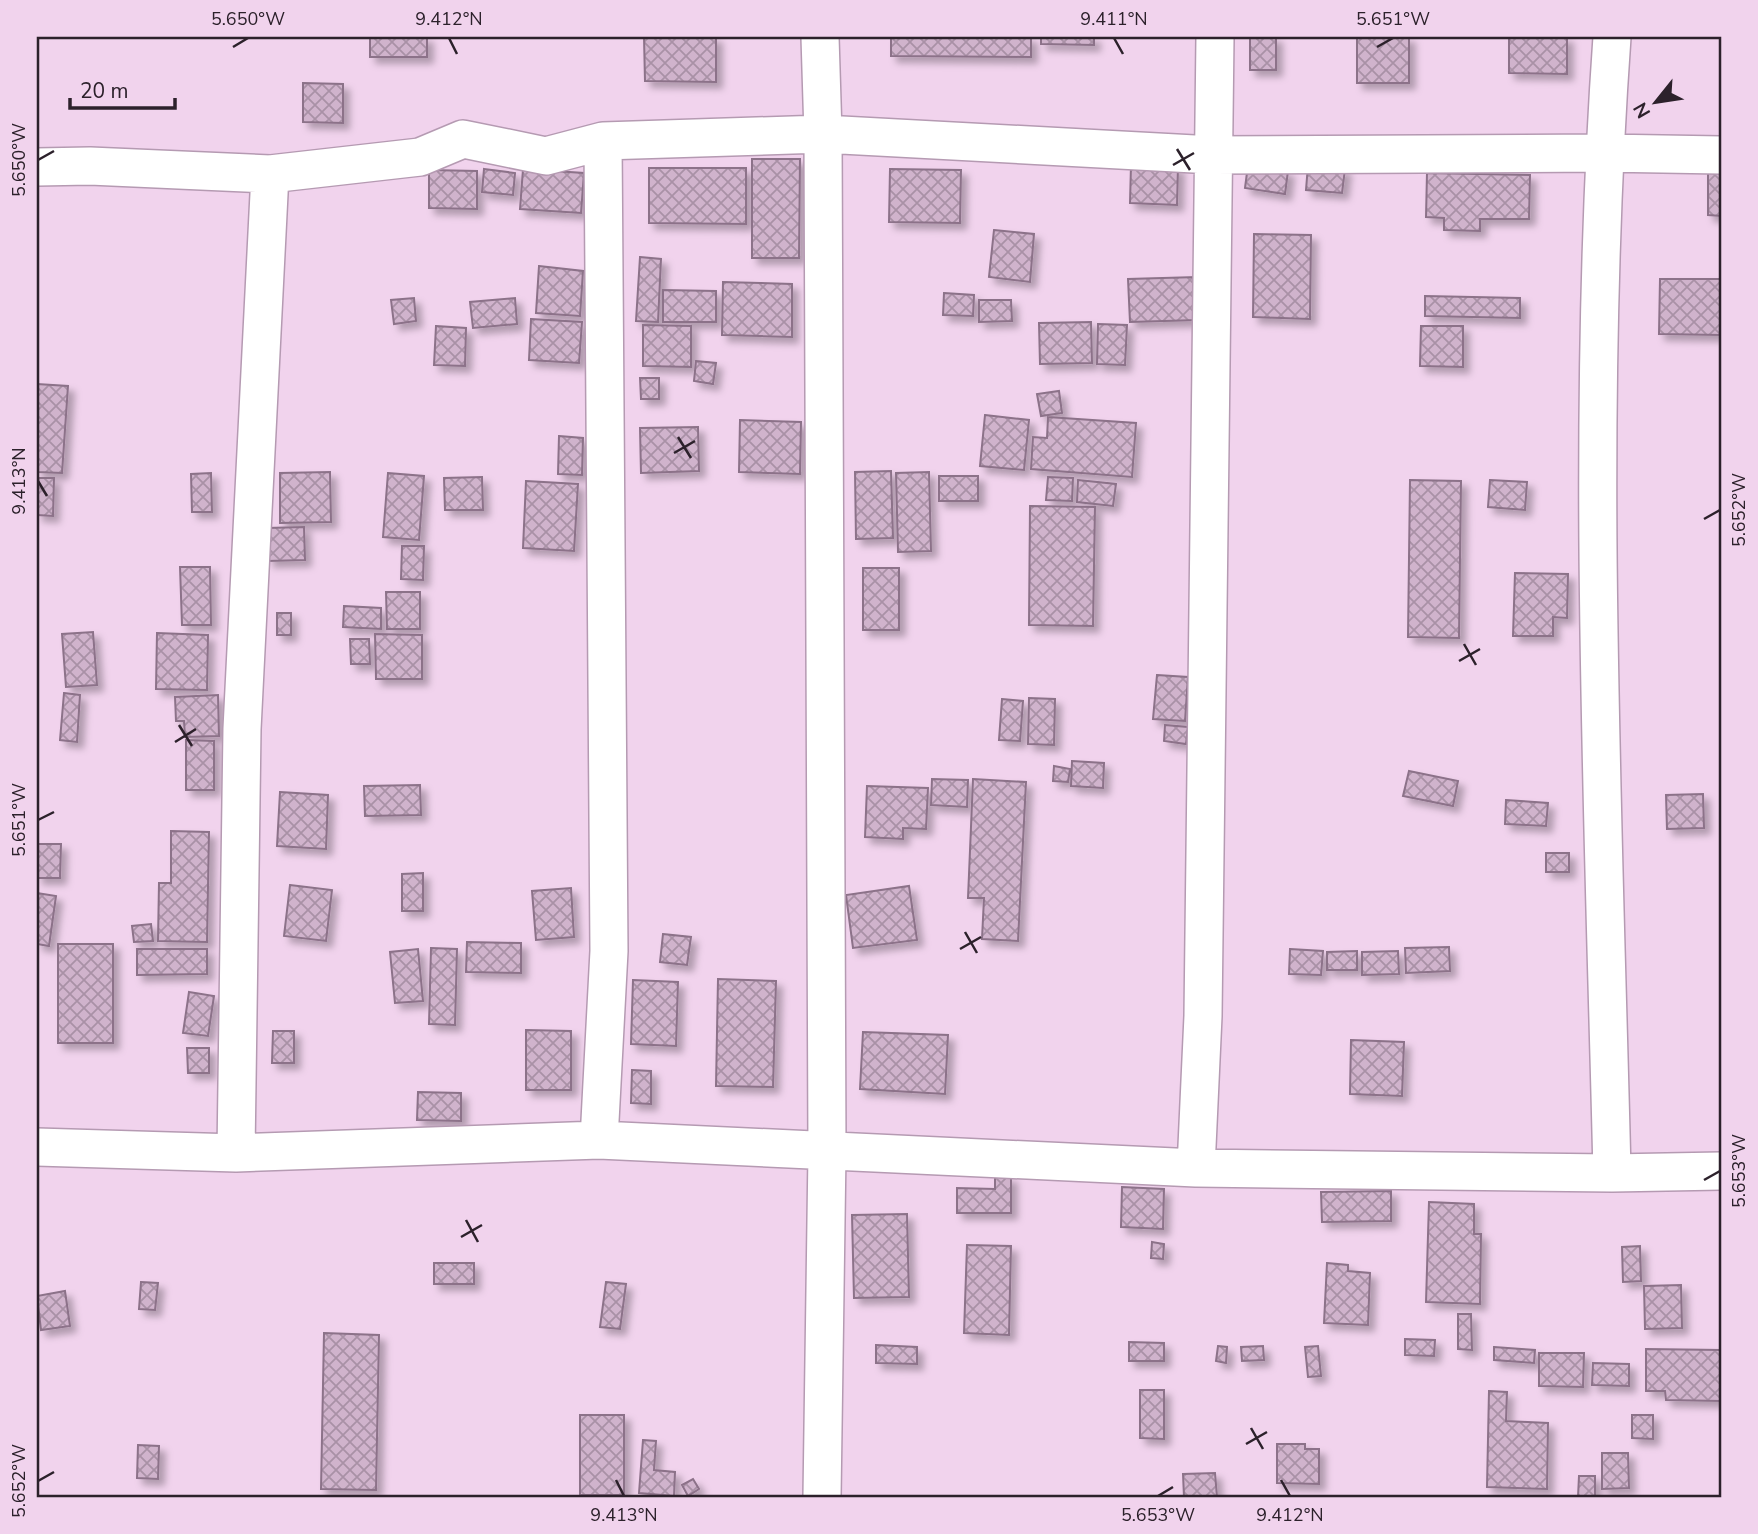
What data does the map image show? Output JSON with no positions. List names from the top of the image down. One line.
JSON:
{"scale_bar":"20 m","north":"bottom left","coordinates":["5.650°W","9.412°N","9.411°N","5.651°W","9.413°N","5.652°W","5.653°W"]}
